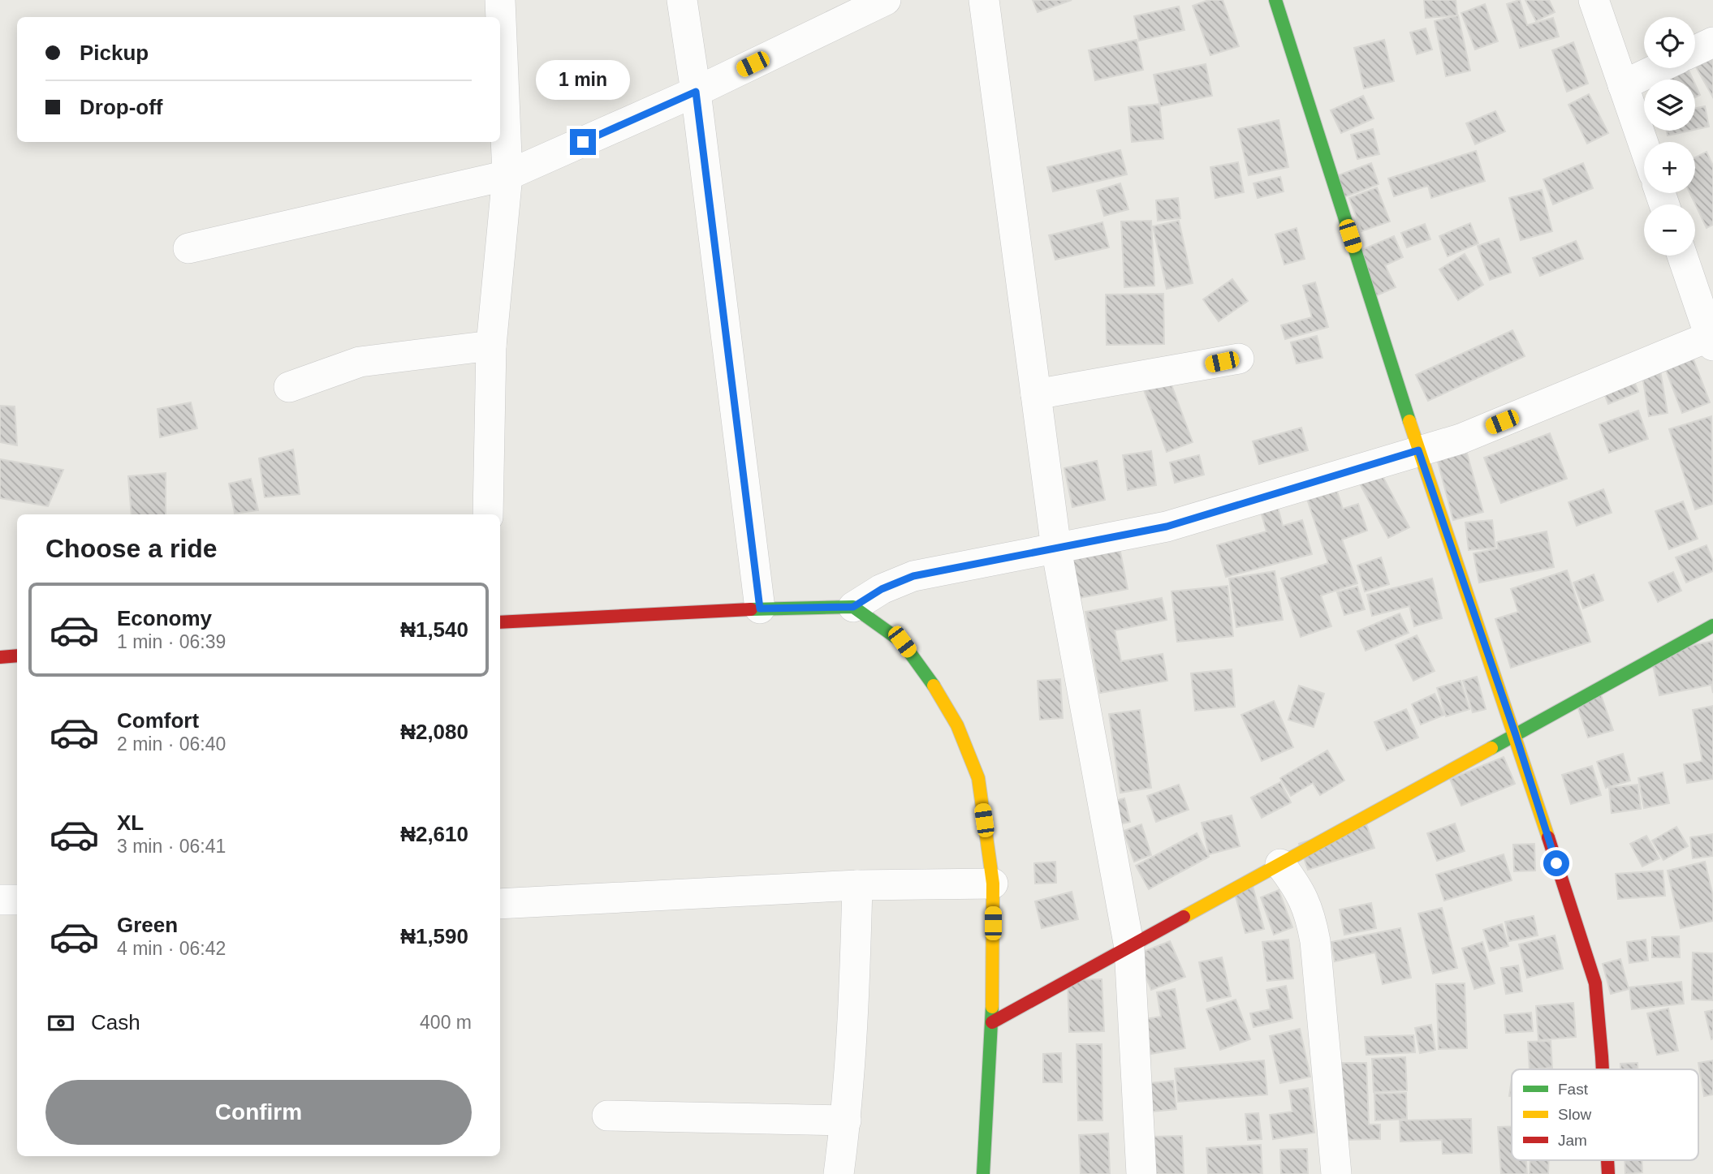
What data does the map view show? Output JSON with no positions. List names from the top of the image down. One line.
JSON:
{"legend":["Fast","Slow","Jam"],"page":{"map_buttons":["+","−"],"banner":["Pickup","Drop-off"],"bubble":"1 min","heading":"Choose a ride","list":[{"name":"Economy","note":"1 min · 06:39","value":"₦1,540"},{"name":"Comfort","note":"2 min · 06:40","value":"₦2,080"},{"name":"XL","note":"3 min · 06:41","value":"₦2,610"},{"name":"Green","note":"4 min · 06:42","value":"₦1,590"}],"pay":["Cash","400 m"],"buttons":"Confirm"}}
